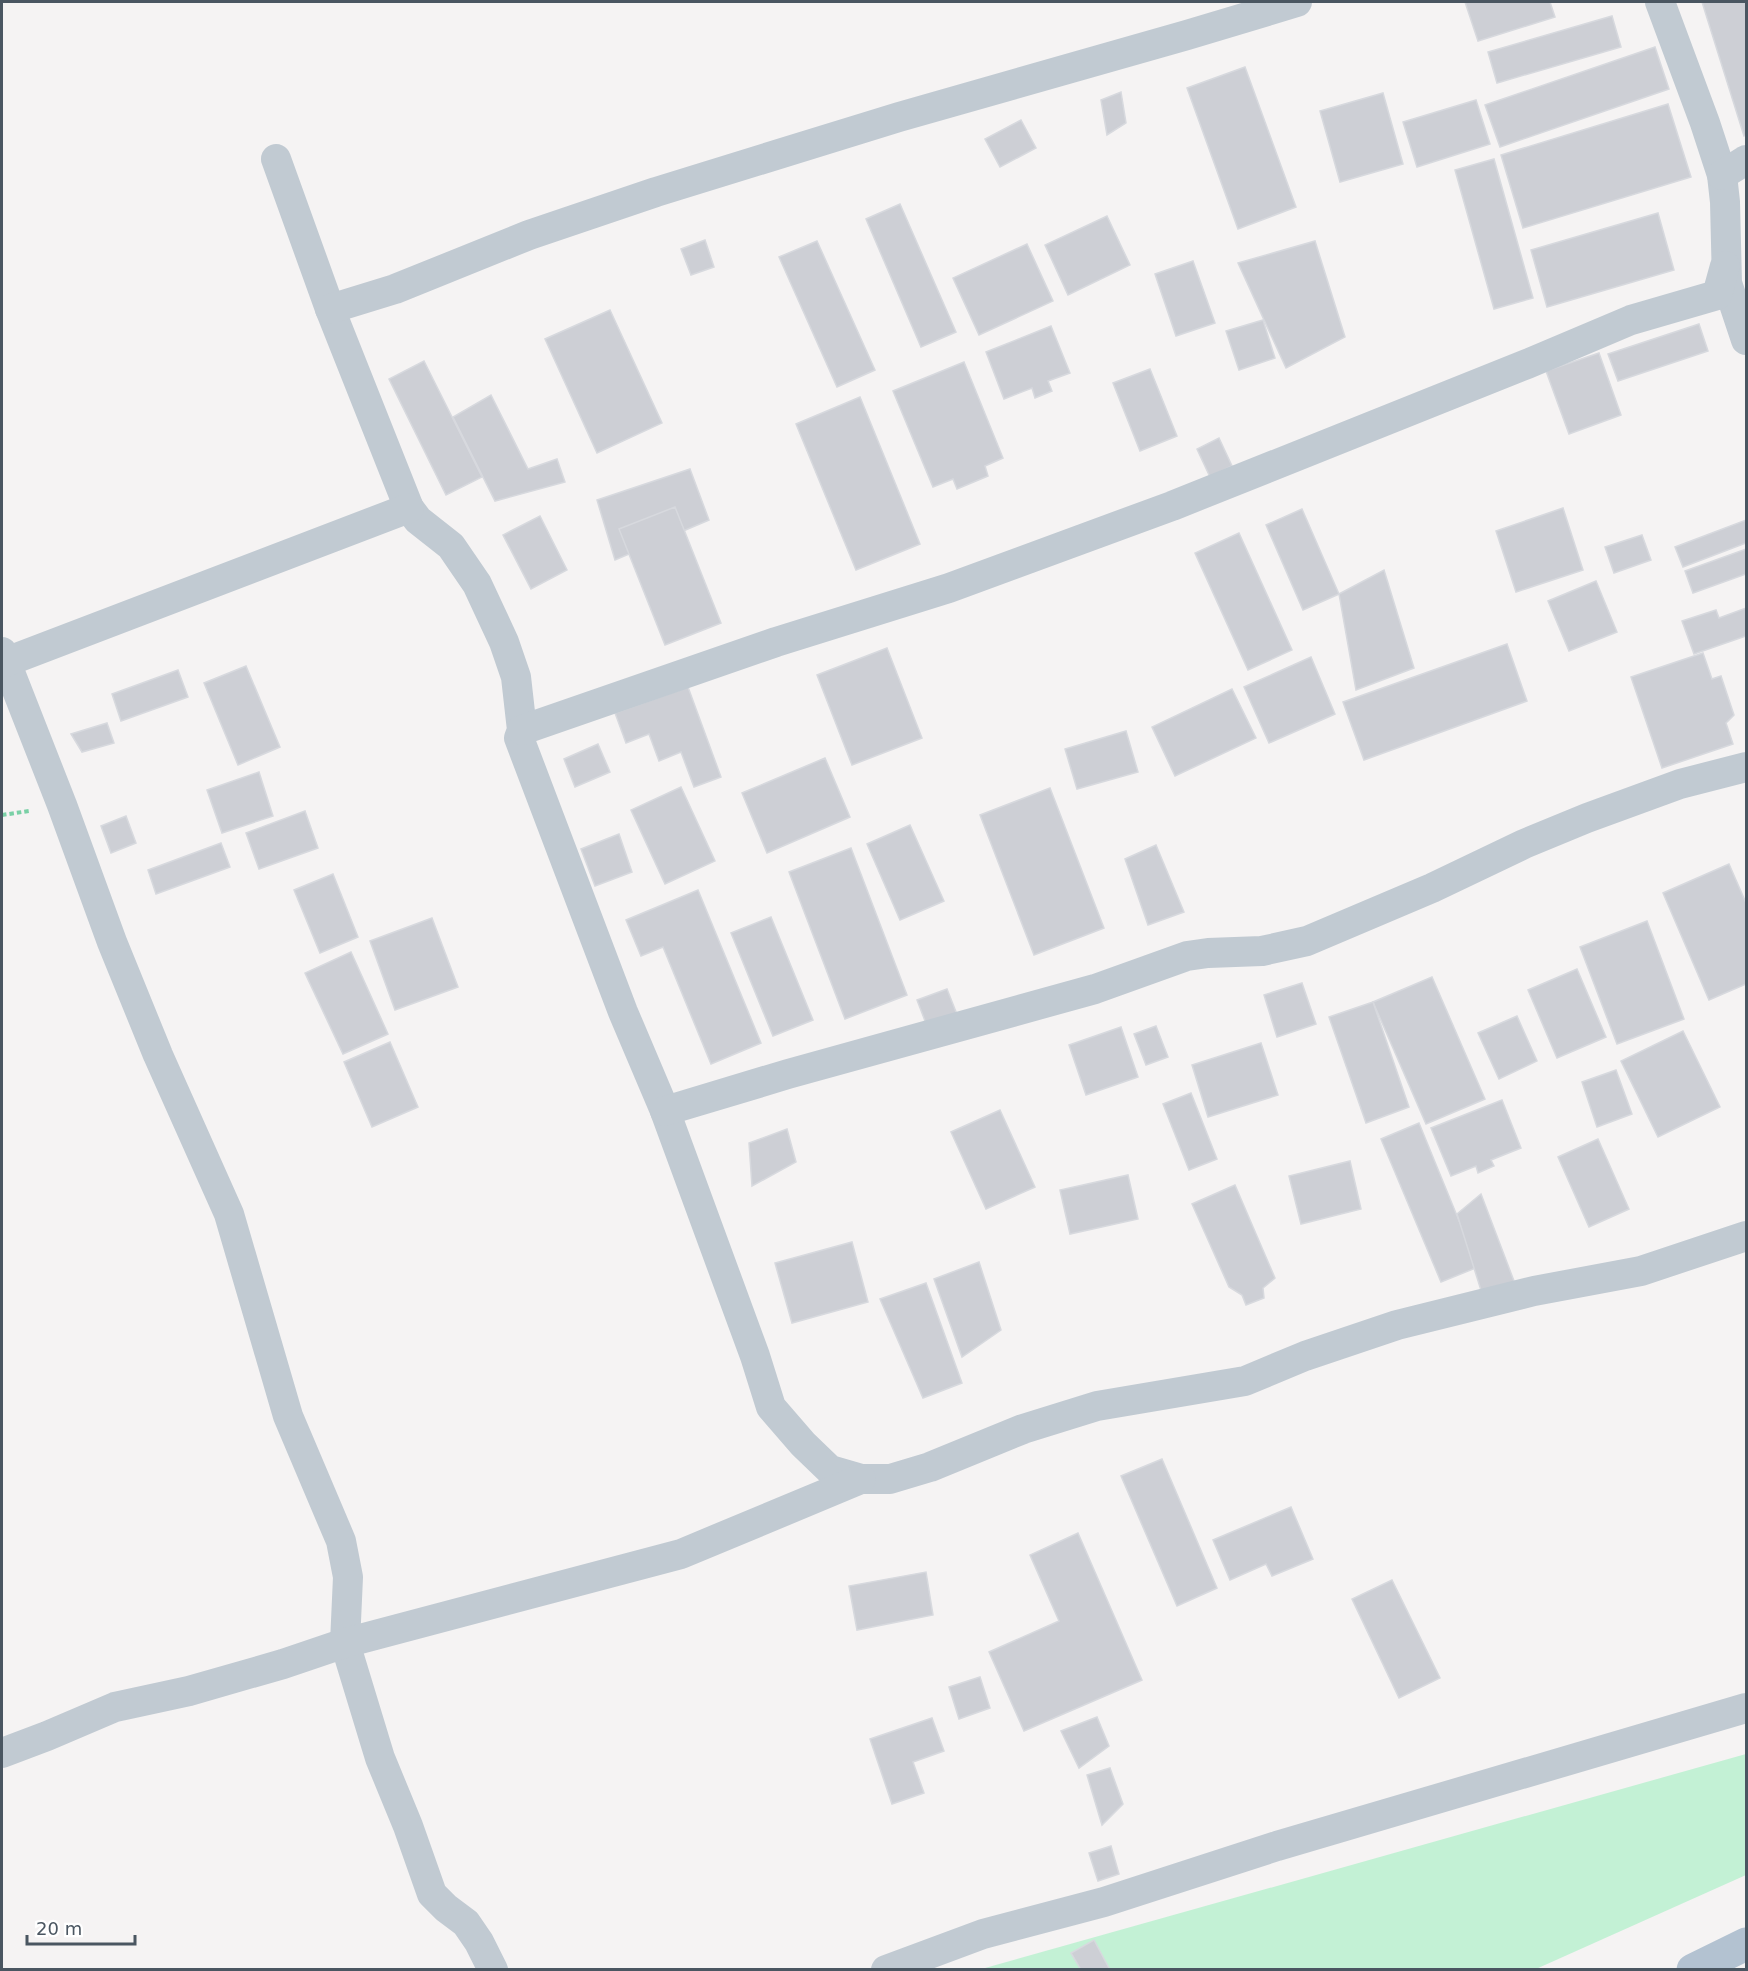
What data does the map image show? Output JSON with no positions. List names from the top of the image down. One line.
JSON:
{"scale_bar":"20 m"}
